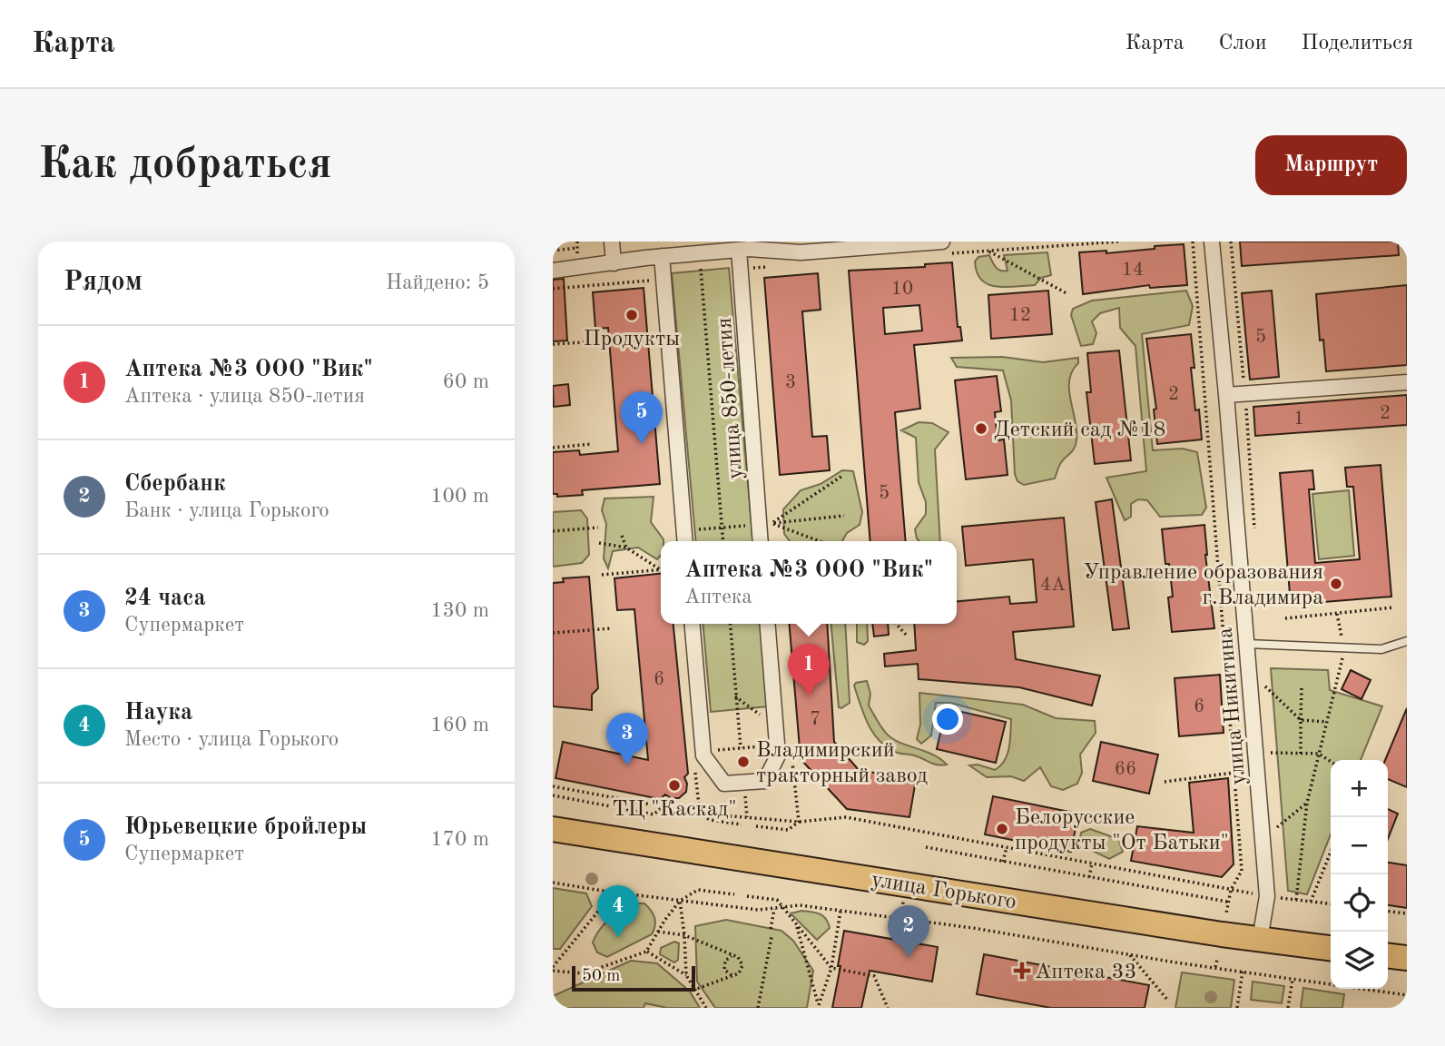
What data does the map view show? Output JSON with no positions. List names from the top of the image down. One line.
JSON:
{"streets":{"main road":["улица Горького"],"street":["улица 850-летия","улица Никитина"]},"crossings":[["улица Никитина","улица Горького"]],"places":{"other":["Продукты","Детский сад №18","Управление образования г.Владимира","Владимирский тракторный завод","ТЦ \"Каскад\"","Белорусские продукты \"От Батьки\""],"health":["Аптека 33"]},"house_numbers":["14","10","12","5","3","2","2","1","5","4А","6","6","7","66"],"scale_bar":"50 m","page":{"header":"Карта","nav":["Карта","Слои","Поделиться"],"buttons":"Маршрут","title":"Как добраться","heading":["Рядом","Найдено: 5"],"list":[{"mark":"1","name":"Аптека №3 ООО \"Вик\"","note":"Аптека · улица 850-летия","value":"60 m"},{"mark":"2","name":"Сбербанк","note":"Банк · улица Горького","value":"100 m"},{"mark":"3","name":"24 часа","note":"Супермаркет","value":"130 m"},{"mark":"4","name":"Наука","note":"Место · улица Горького","value":"160 m"},{"mark":"5","name":"Юрьевецкие бройлеры","note":"Супермаркет","value":"170 m"}],"pins":["5","1","3","4","2"],"popup":["Аптека №3 ООО \"Вик\"","Аптека"],"map_buttons":["+","−"],"scale":"50 m"}}
